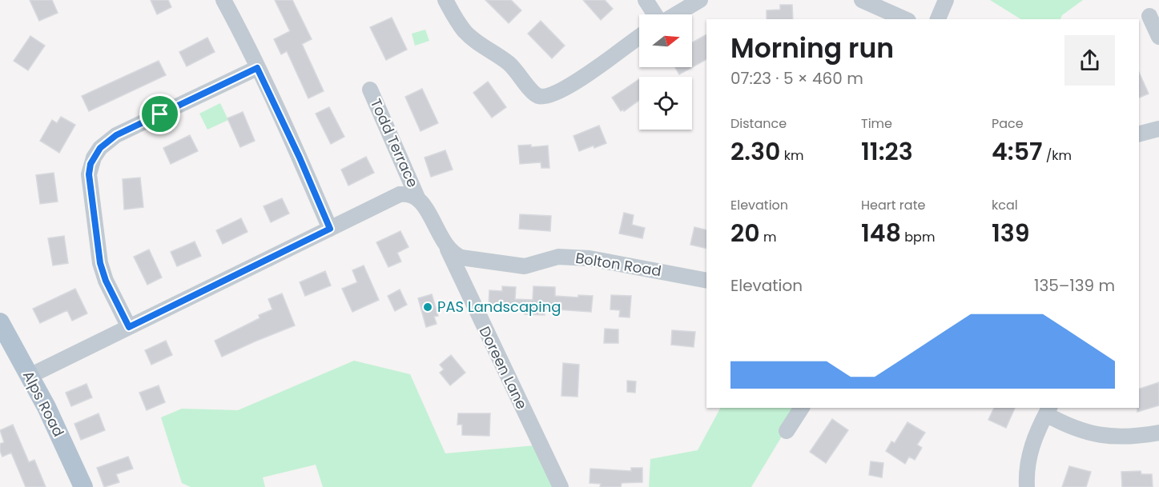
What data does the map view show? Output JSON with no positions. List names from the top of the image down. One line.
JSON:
{"streets":{"main road":["Alps Road"],"street":["Todd Terrace","Bolton Road","Doreen Lane"]},"crossings":[["Bolton Road","Doreen Lane"]],"places":["PAS Landscaping"],"north":"right","page":{"heading":["Morning run","07:23 · 5 × 460 m"],"stats":[["Distance","2.30 km"],["Time","11:23"],["Pace","4:57 /km"],["Elevation","20 m"],["Heart rate","148 bpm"],["kcal","139"]],"chart":["Elevation","135–139 m"]}}
